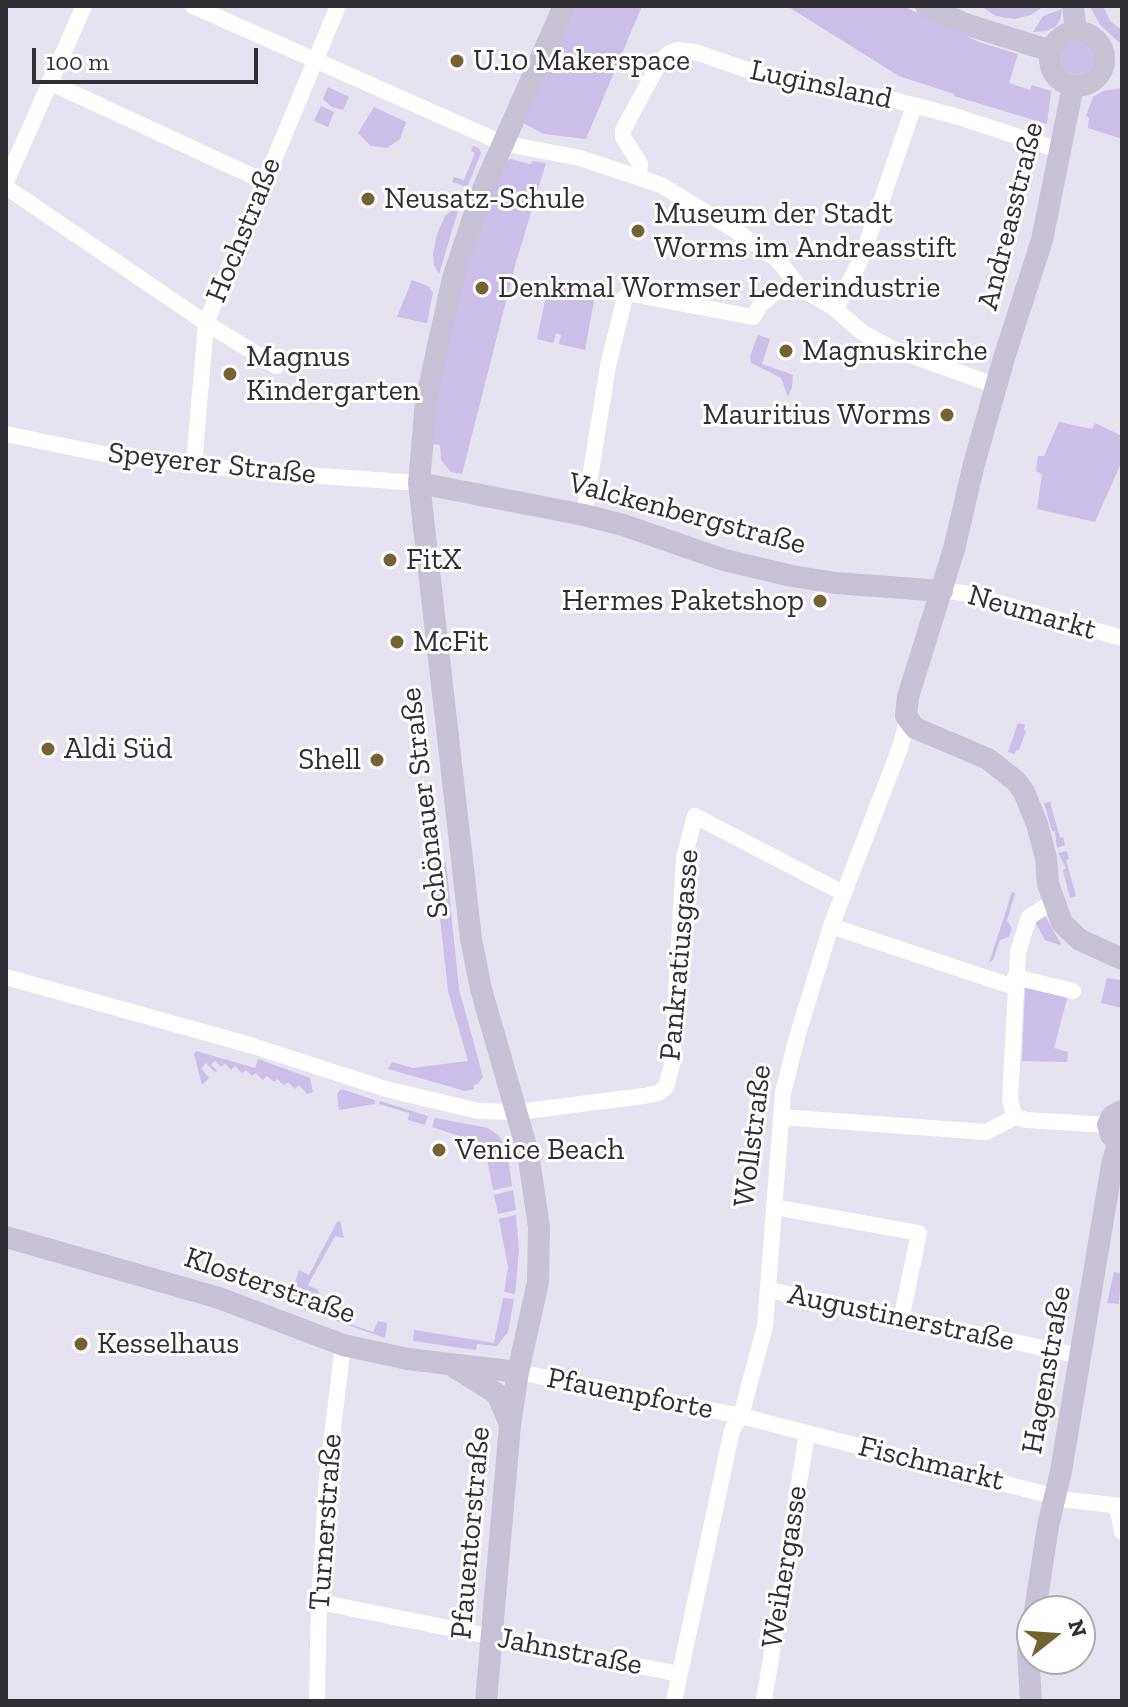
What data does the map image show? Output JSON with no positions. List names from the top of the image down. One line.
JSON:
{"streets":{"street":["Luginsland","Andreasstraße","Hochstraße","Speyerer Straße","Valckenbergstraße","Neumarkt","Schönauer Straße","Pankratiusgasse","Wollstraße","Klosterstraße","Augustinerstraße","Hagenstraße","Pfauenpforte","Fischmarkt","Turnerstraße","Pfauentorstraße","Weihergasse","Jahnstraße"]},"crossings":[["Luginsland","Andreasstraße"],["Andreasstraße","Valckenbergstraße"],["Andreasstraße","Neumarkt"],["Andreasstraße","Wollstraße"],["Hochstraße","Speyerer Straße"],["Speyerer Straße","Valckenbergstraße"],["Speyerer Straße","Schönauer Straße"],["Valckenbergstraße","Neumarkt"],["Valckenbergstraße","Schönauer Straße"],["Valckenbergstraße","Wollstraße"],["Neumarkt","Wollstraße"],["Schönauer Straße","Pankratiusgasse"],["Schönauer Straße","Klosterstraße"],["Schönauer Straße","Pfauenpforte"],["Schönauer Straße","Pfauentorstraße"],["Pankratiusgasse","Wollstraße"],["Wollstraße","Augustinerstraße"],["Wollstraße","Pfauenpforte"],["Wollstraße","Fischmarkt"],["Wollstraße","Jahnstraße"],["Klosterstraße","Pfauenpforte"],["Klosterstraße","Turnerstraße"],["Klosterstraße","Pfauentorstraße"],["Augustinerstraße","Hagenstraße"],["Hagenstraße","Fischmarkt"],["Pfauenpforte","Fischmarkt"],["Pfauenpforte","Pfauentorstraße"],["Fischmarkt","Weihergasse"],["Turnerstraße","Jahnstraße"],["Pfauentorstraße","Jahnstraße"]],"places":["U.10 Makerspace","Neusatz-Schule","Museum der Stadt Worms im Andreasstift","Denkmal Wormser Lederindustrie","Magnuskirche","Magnus Kindergarten","Mauritius Worms","FitX","Hermes Paketshop","McFit","Aldi Süd","Shell","Venice Beach","Kesselhaus"],"scale_bar":"100 m","north":"right"}
